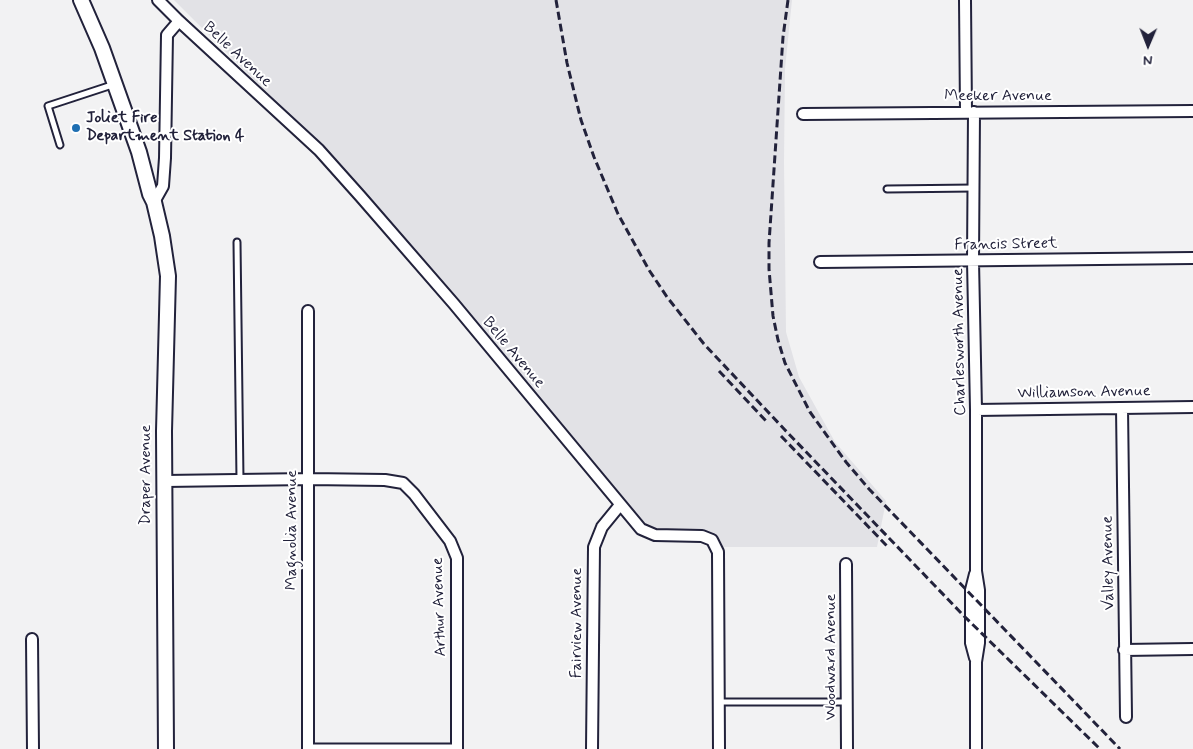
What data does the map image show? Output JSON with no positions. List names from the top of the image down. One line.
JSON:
{"streets":{"street":["Belle Avenue","Meeker Avenue","Francis Street","Charlesworth Avenue","Williamson Avenue","Draper Avenue","Magnolia Avenue","Valley Avenue","Arthur Avenue","Fairview Avenue","Woodward Avenue"]},"crossings":[["Belle Avenue","Fairview Avenue"],["Meeker Avenue","Charlesworth Avenue"],["Francis Street","Charlesworth Avenue"],["Charlesworth Avenue","Williamson Avenue"],["Williamson Avenue","Valley Avenue"],["Magnolia Avenue","Arthur Avenue"]],"places":["Joliet Fire Department Station 4"],"north":"bottom"}
